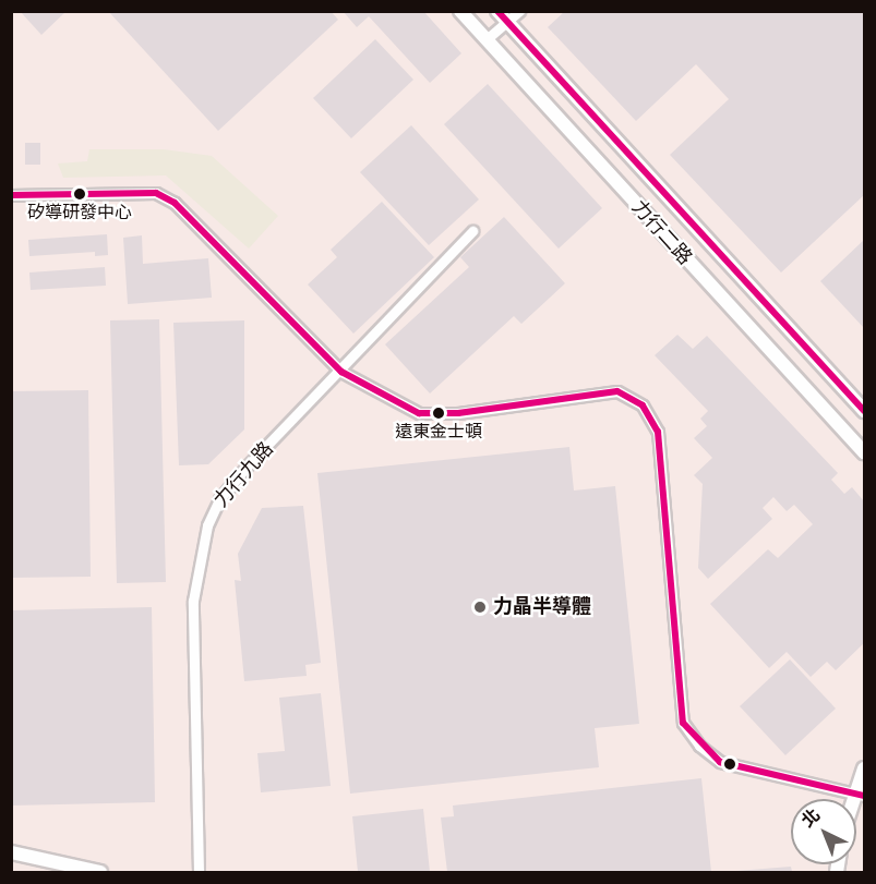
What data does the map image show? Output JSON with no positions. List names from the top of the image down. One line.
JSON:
{"streets":{"street":["力行二路","力行九路"]},"places":["矽導研發中心","遠東金士頓","力晶半導體"],"north":"top left"}
